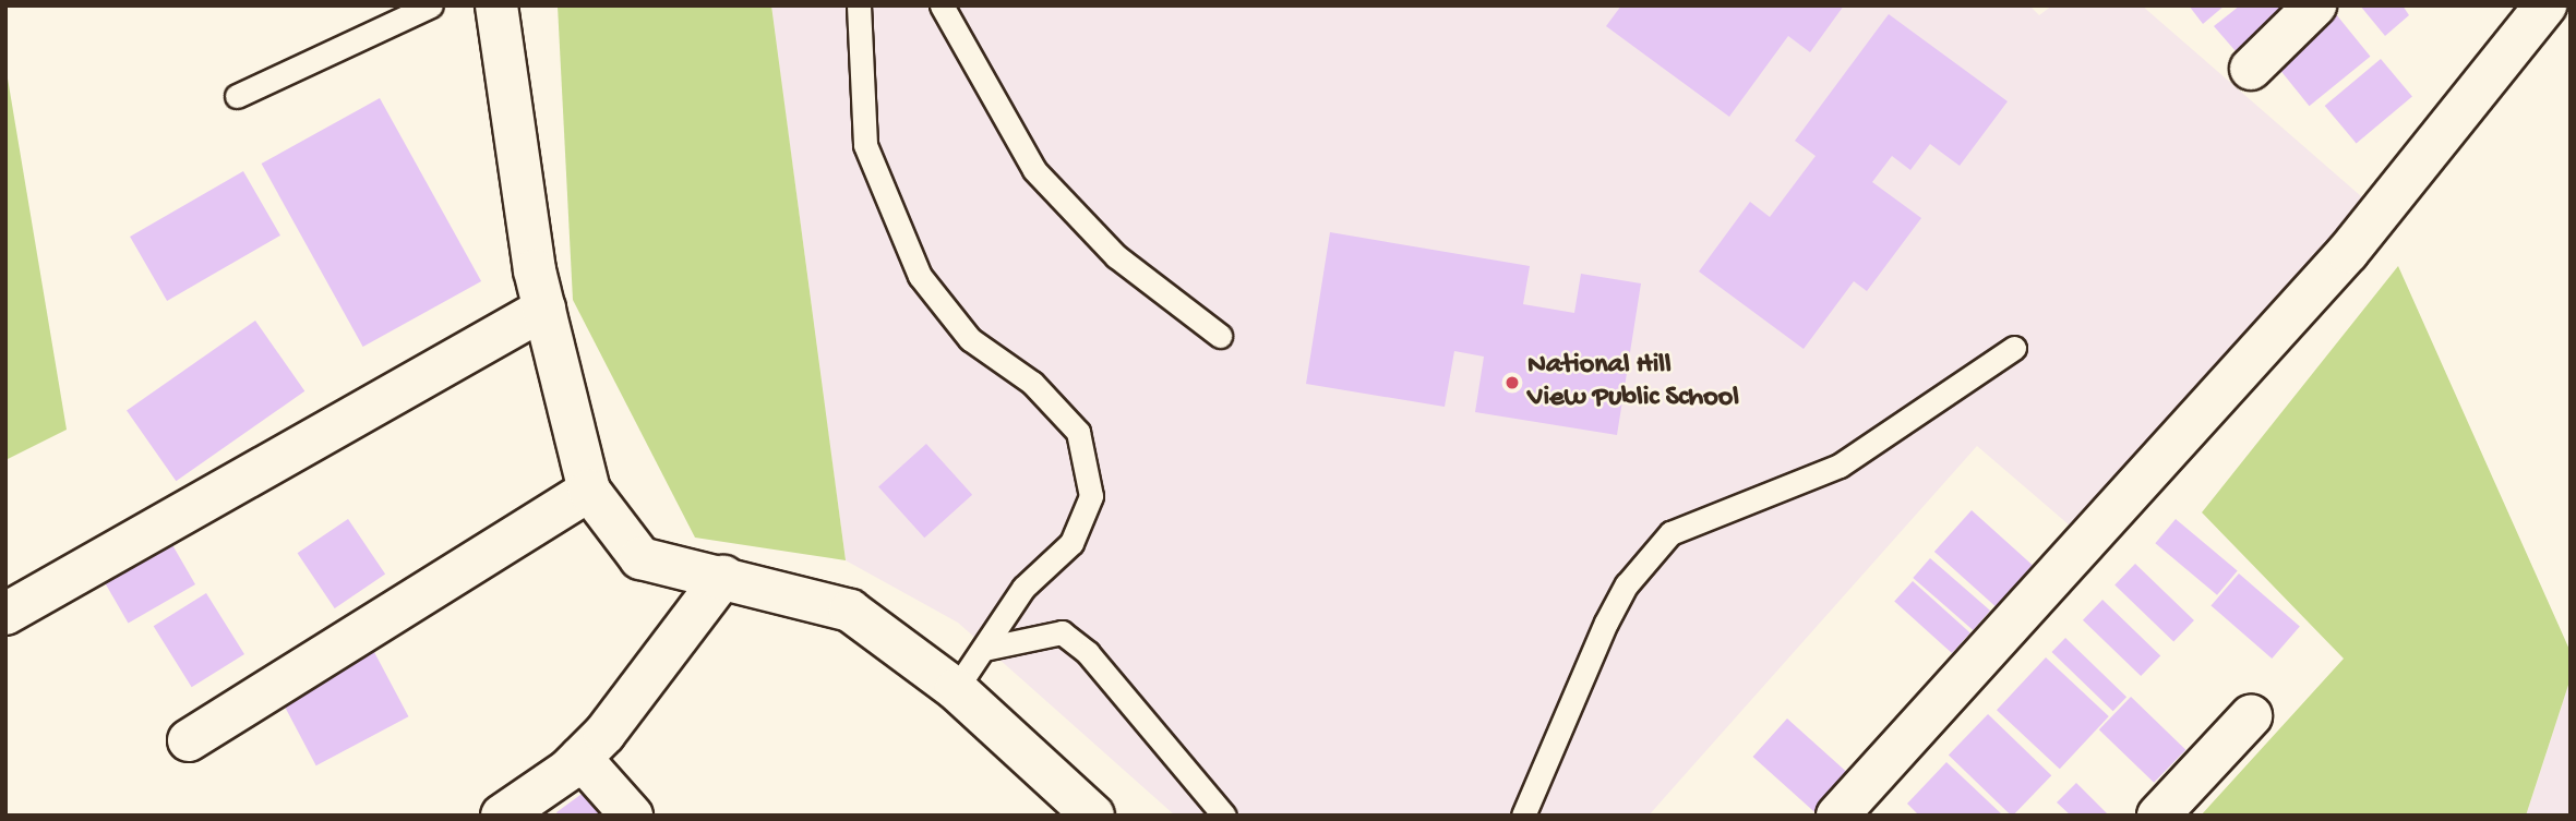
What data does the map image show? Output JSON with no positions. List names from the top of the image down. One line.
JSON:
{"places":["National Hill View Public School"]}
